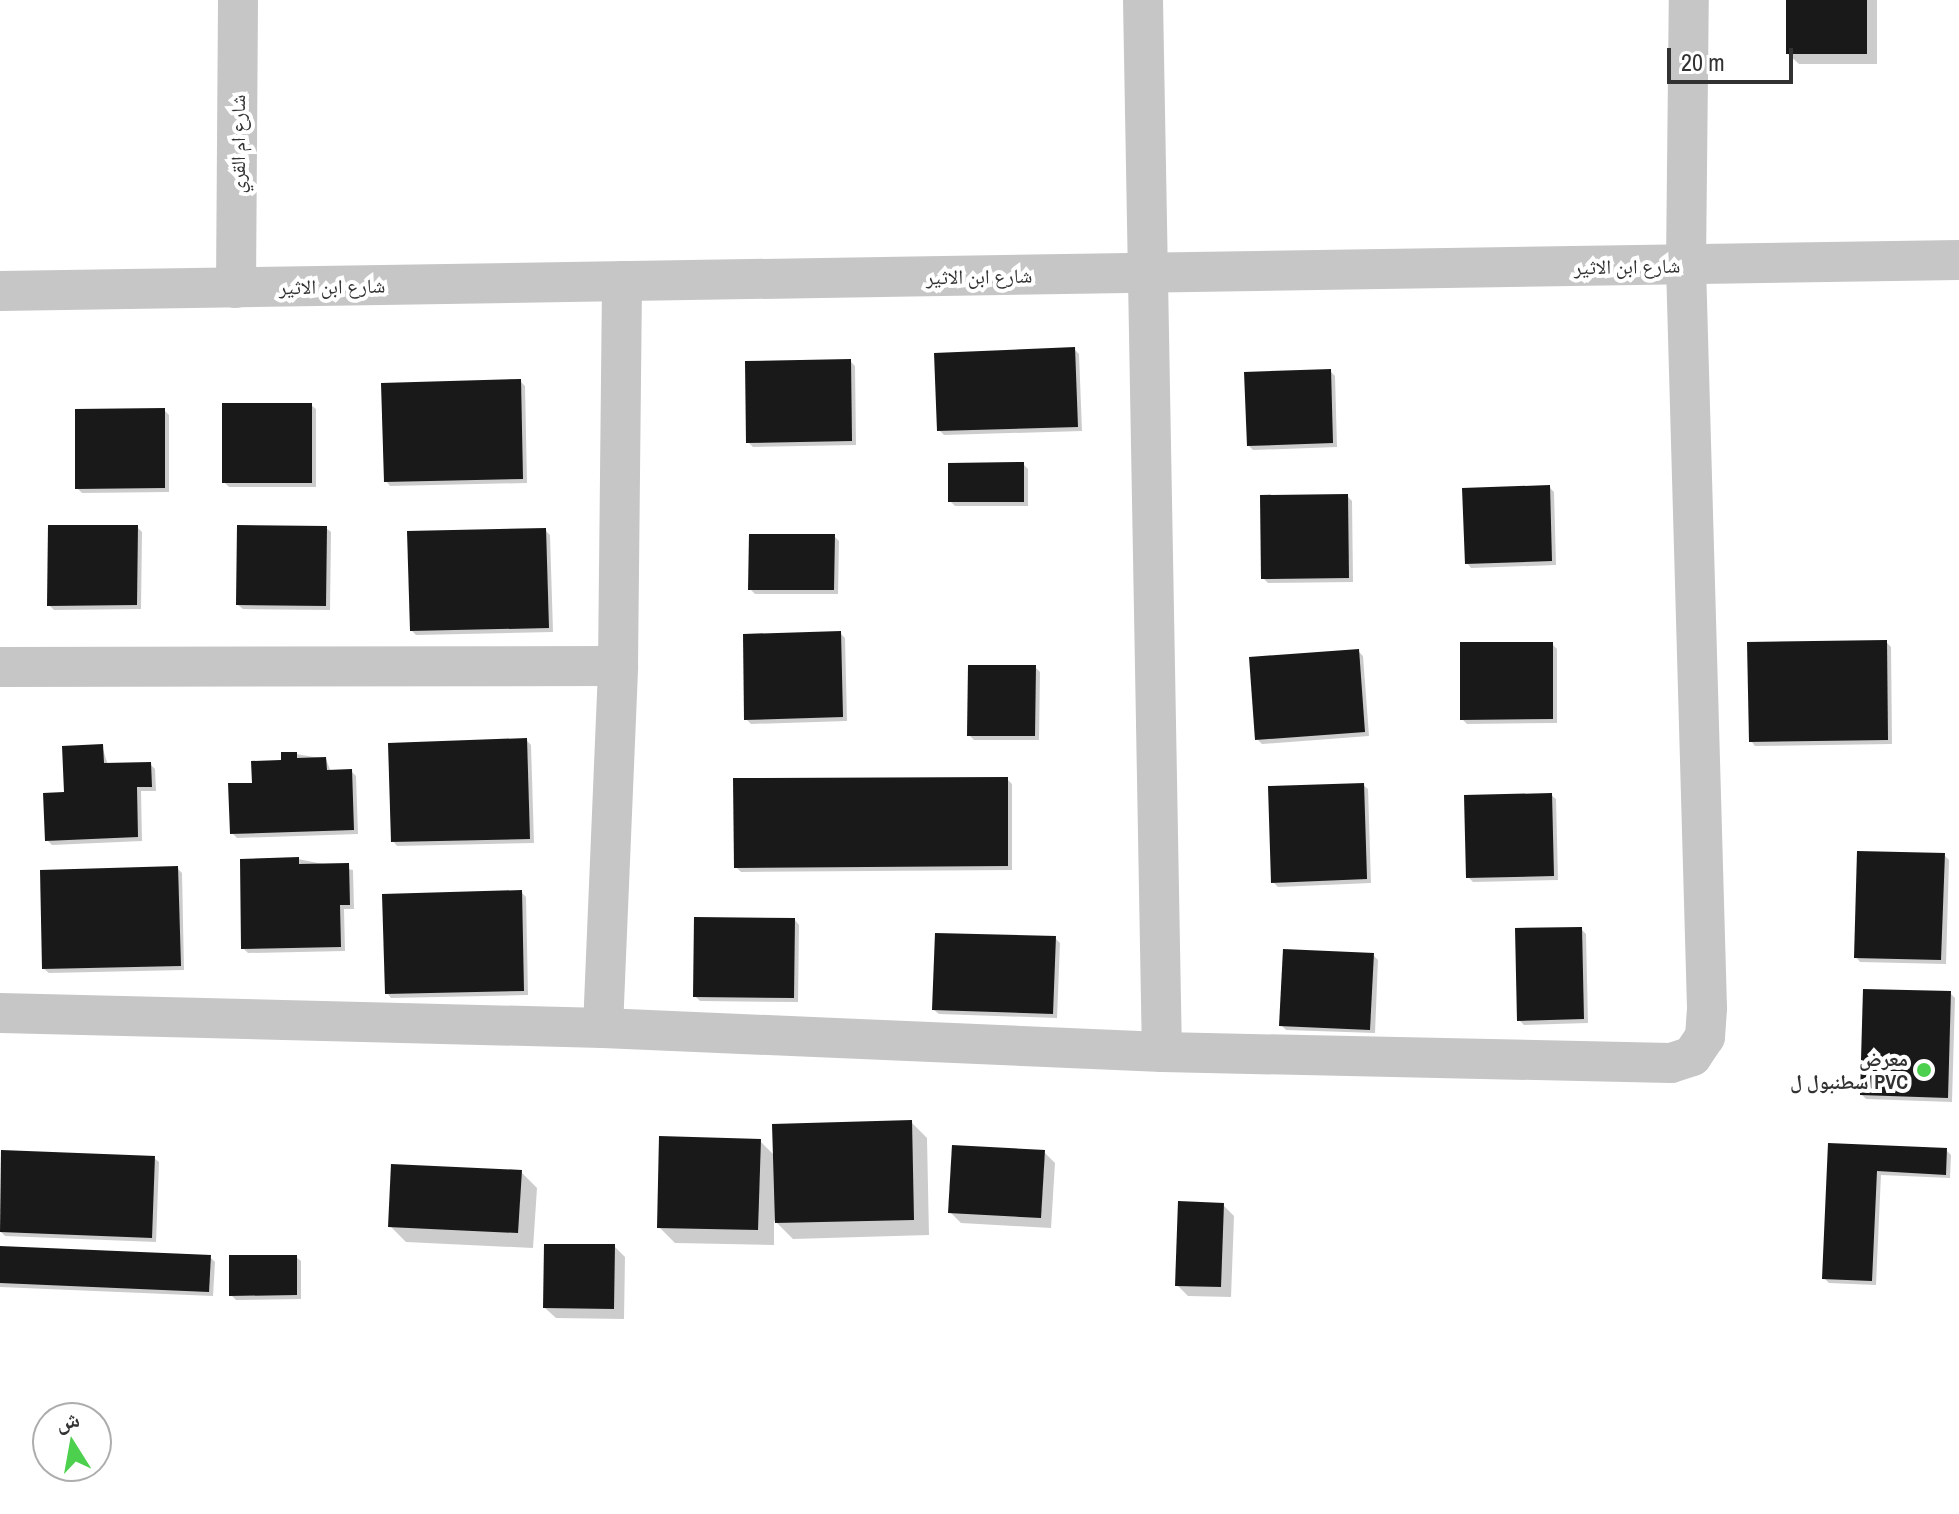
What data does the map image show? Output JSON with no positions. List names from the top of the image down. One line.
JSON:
{"streets":{"street":["شارع ام القري","شارع ابن الاثير"]},"crossings":[["شارع ام القري","شارع ابن الاثير"]],"places":["معرض اسطنبول لPVC"],"scale_bar":"20 m","north":"top"}
